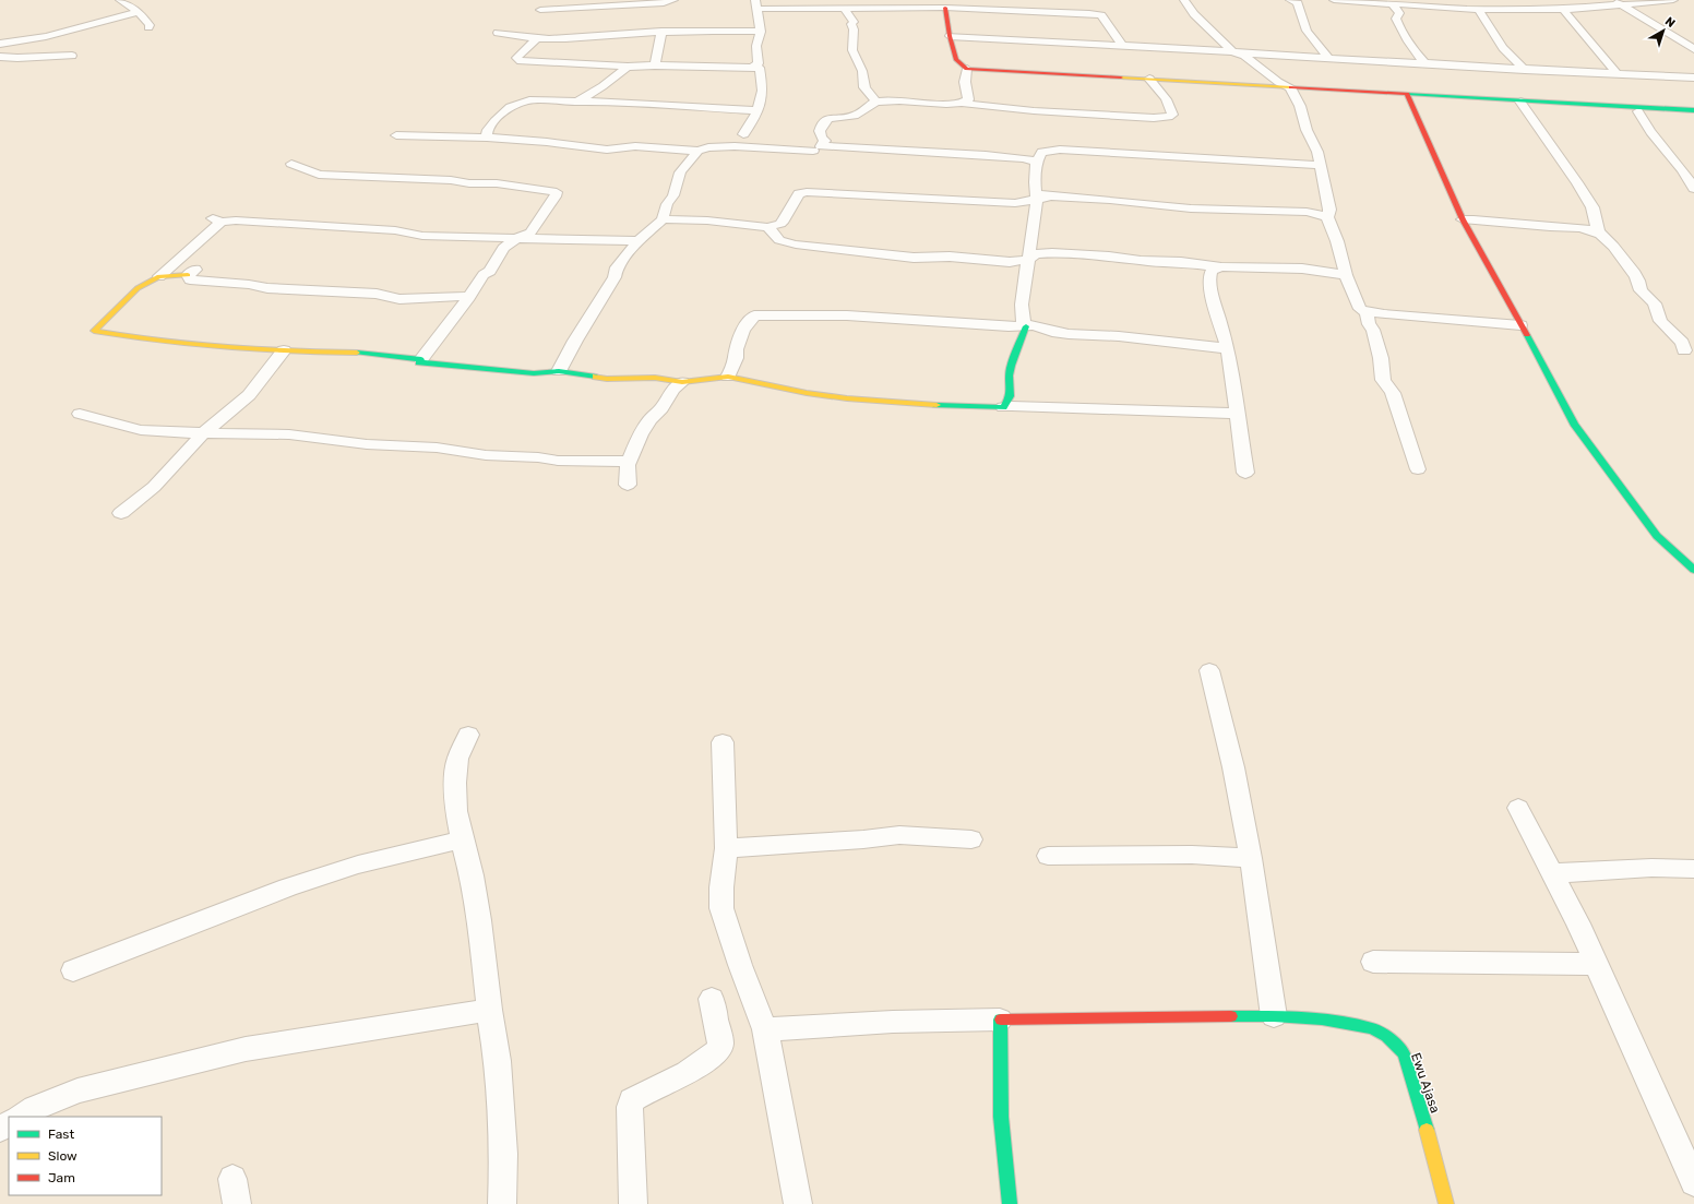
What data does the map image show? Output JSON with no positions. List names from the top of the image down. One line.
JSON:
{"streets":{"street":["Ewu Ajasa"]},"legend":["Fast","Slow","Jam"],"north":"top right"}
